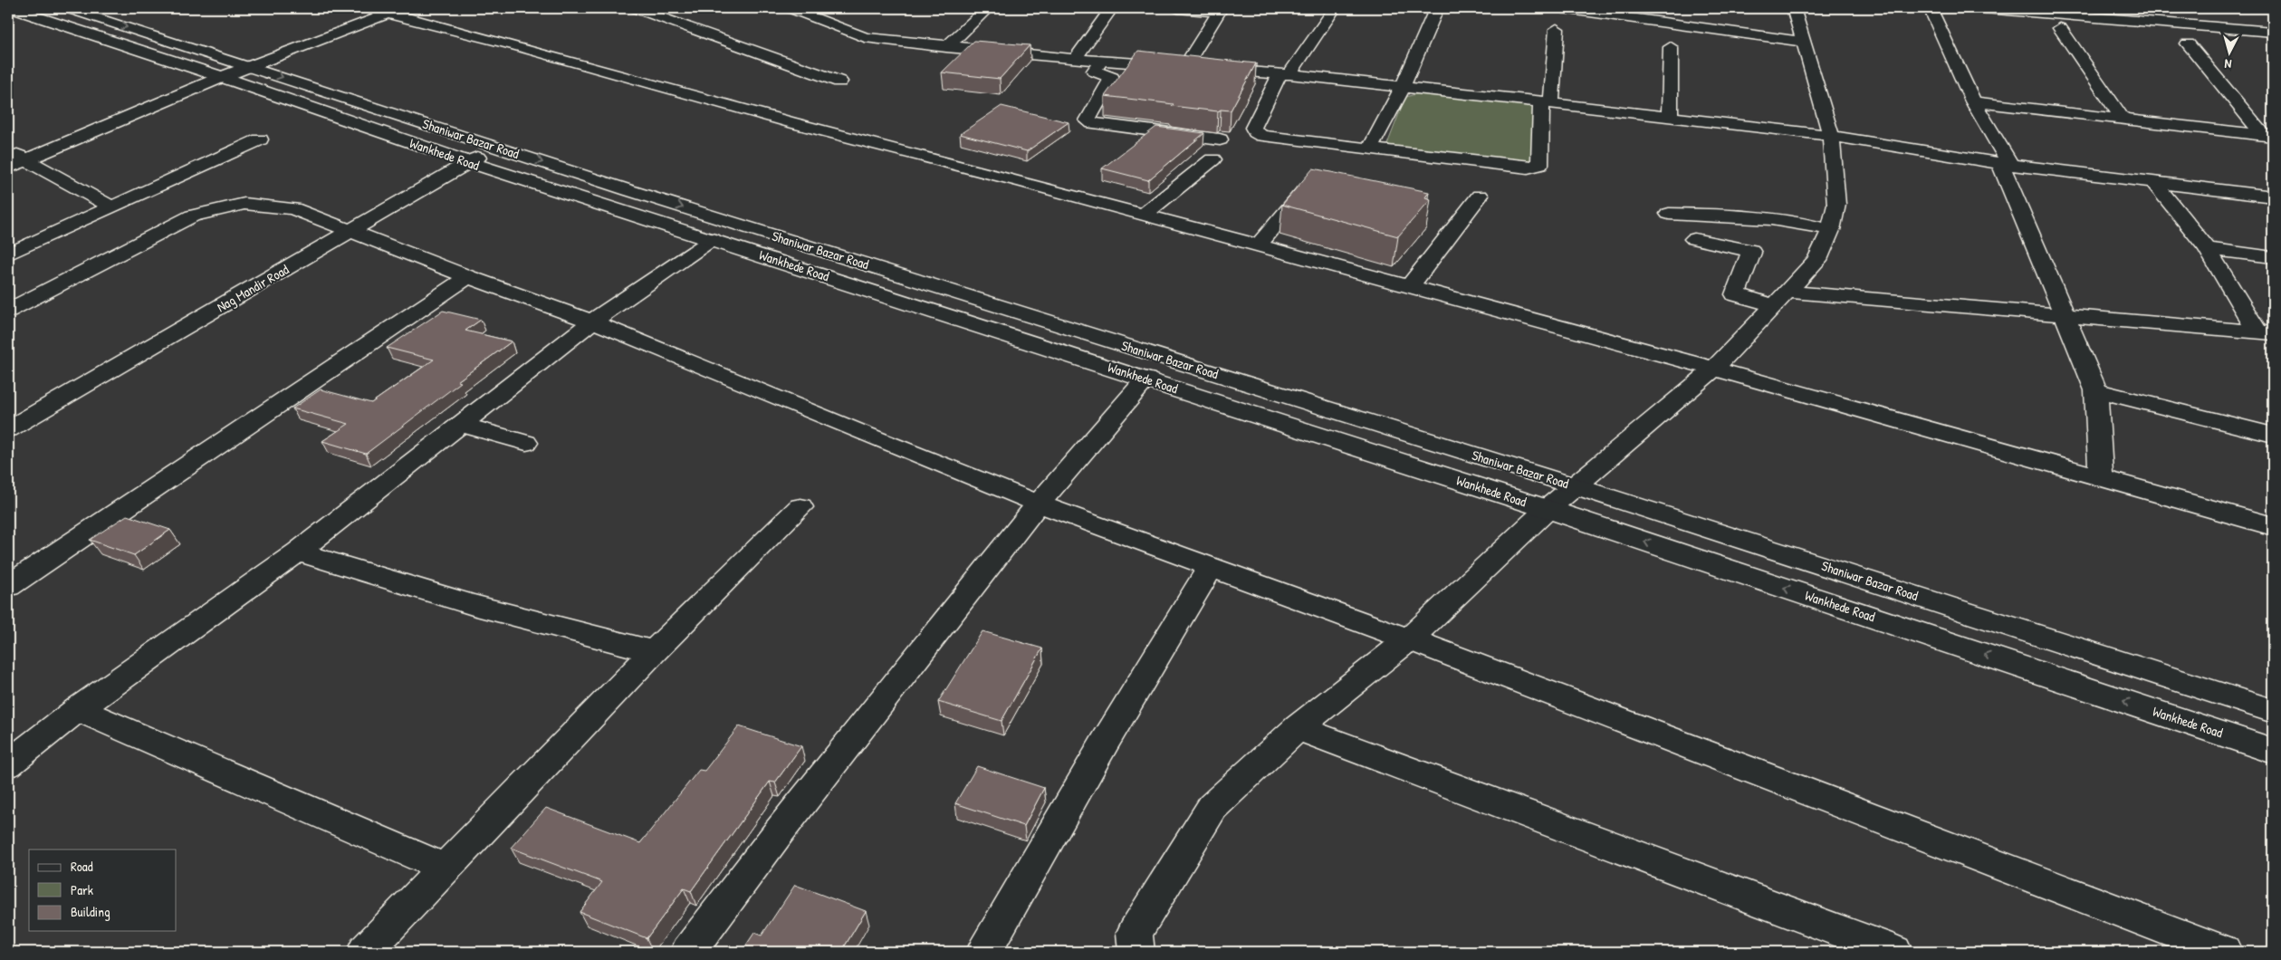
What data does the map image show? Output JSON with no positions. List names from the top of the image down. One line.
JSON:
{"streets":{"street":["Shaniwar Bazar Road","Wankhede Road","Nag Mandir Road"]},"crossings":[["Shaniwar Bazar Road","Nag Mandir Road"],["Wankhede Road","Nag Mandir Road"]],"legend":["Road","Park","Building"],"north":"bottom"}
